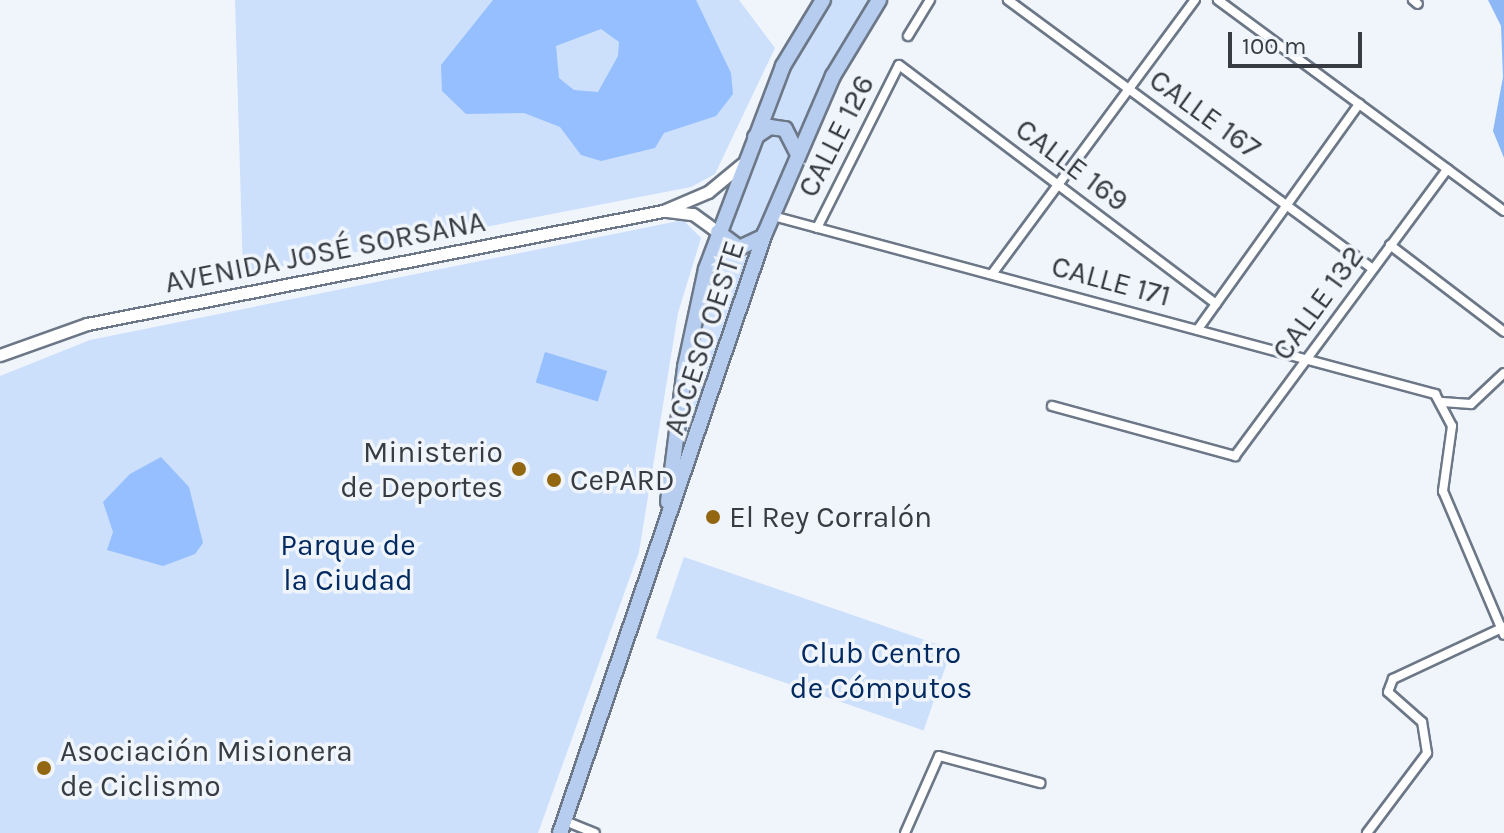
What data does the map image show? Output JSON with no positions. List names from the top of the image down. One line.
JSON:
{"streets":{"highway":["ACCESO OESTE"],"street":["CALLE 167","CALLE 126","CALLE 169","AVENIDA JOSÉ SORSANA","CALLE 171","CALLE 132"]},"crossings":[["CALLE 167","CALLE 132"],["CALLE 126","CALLE 169"],["CALLE 126","CALLE 171"],["AVENIDA JOSÉ SORSANA","ACCESO OESTE"],["CALLE 171","CALLE 132"],["CALLE 171","ACCESO OESTE"]],"parks":["Parque de la Ciudad","Club Centro de Cómputos"],"places":["Ministerio de Deportes","CePARD","El Rey Corralón","Asociación Misionera de Ciclismo"],"scale_bar":"100 m"}
